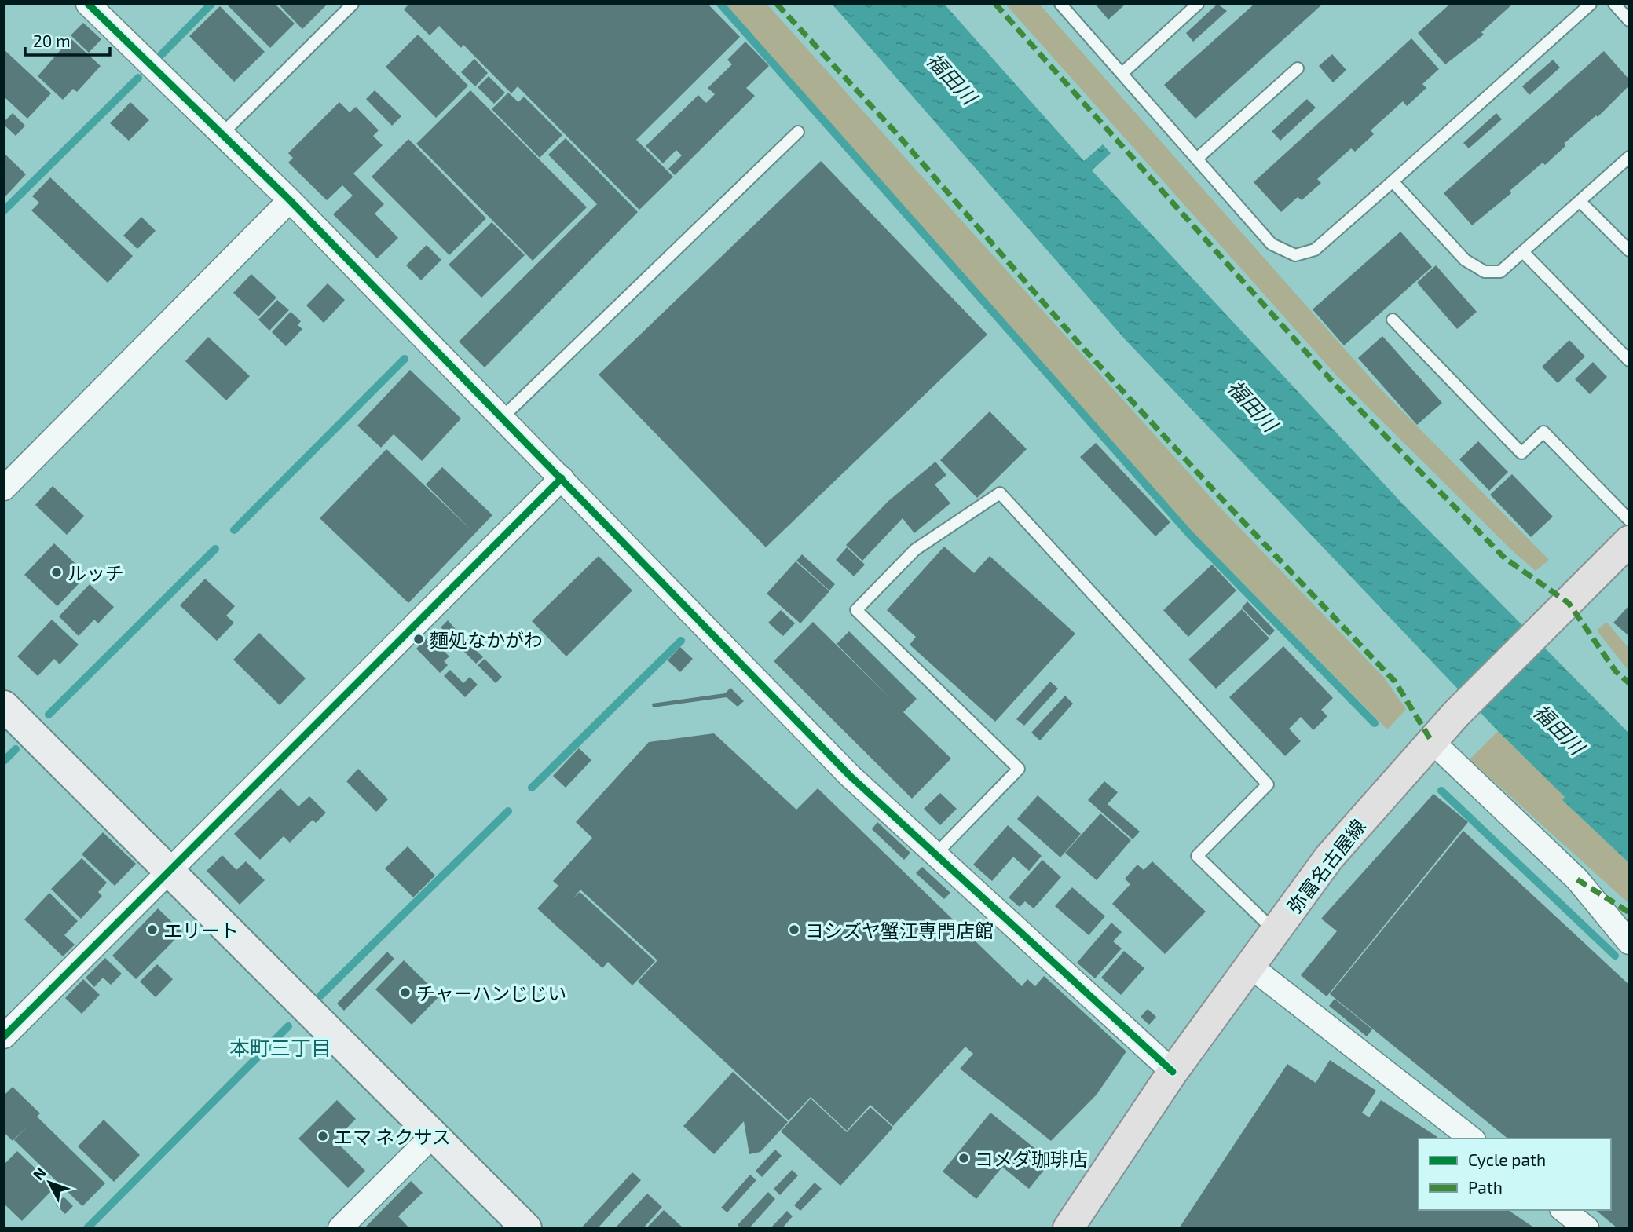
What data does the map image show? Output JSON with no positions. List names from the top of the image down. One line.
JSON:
{"streets":{"main road":["弥富名古屋線"]},"districts":["本町三丁目"],"water":["福田川"],"places":["ルッチ","麵処なかがわ","エリート","ヨシズヤ蟹江専門店館","チャーハンじじい","エマ ネクサス","コメダ珈琲店"],"legend":["Cycle path","Path"],"scale_bar":"20 m","north":"top left"}
